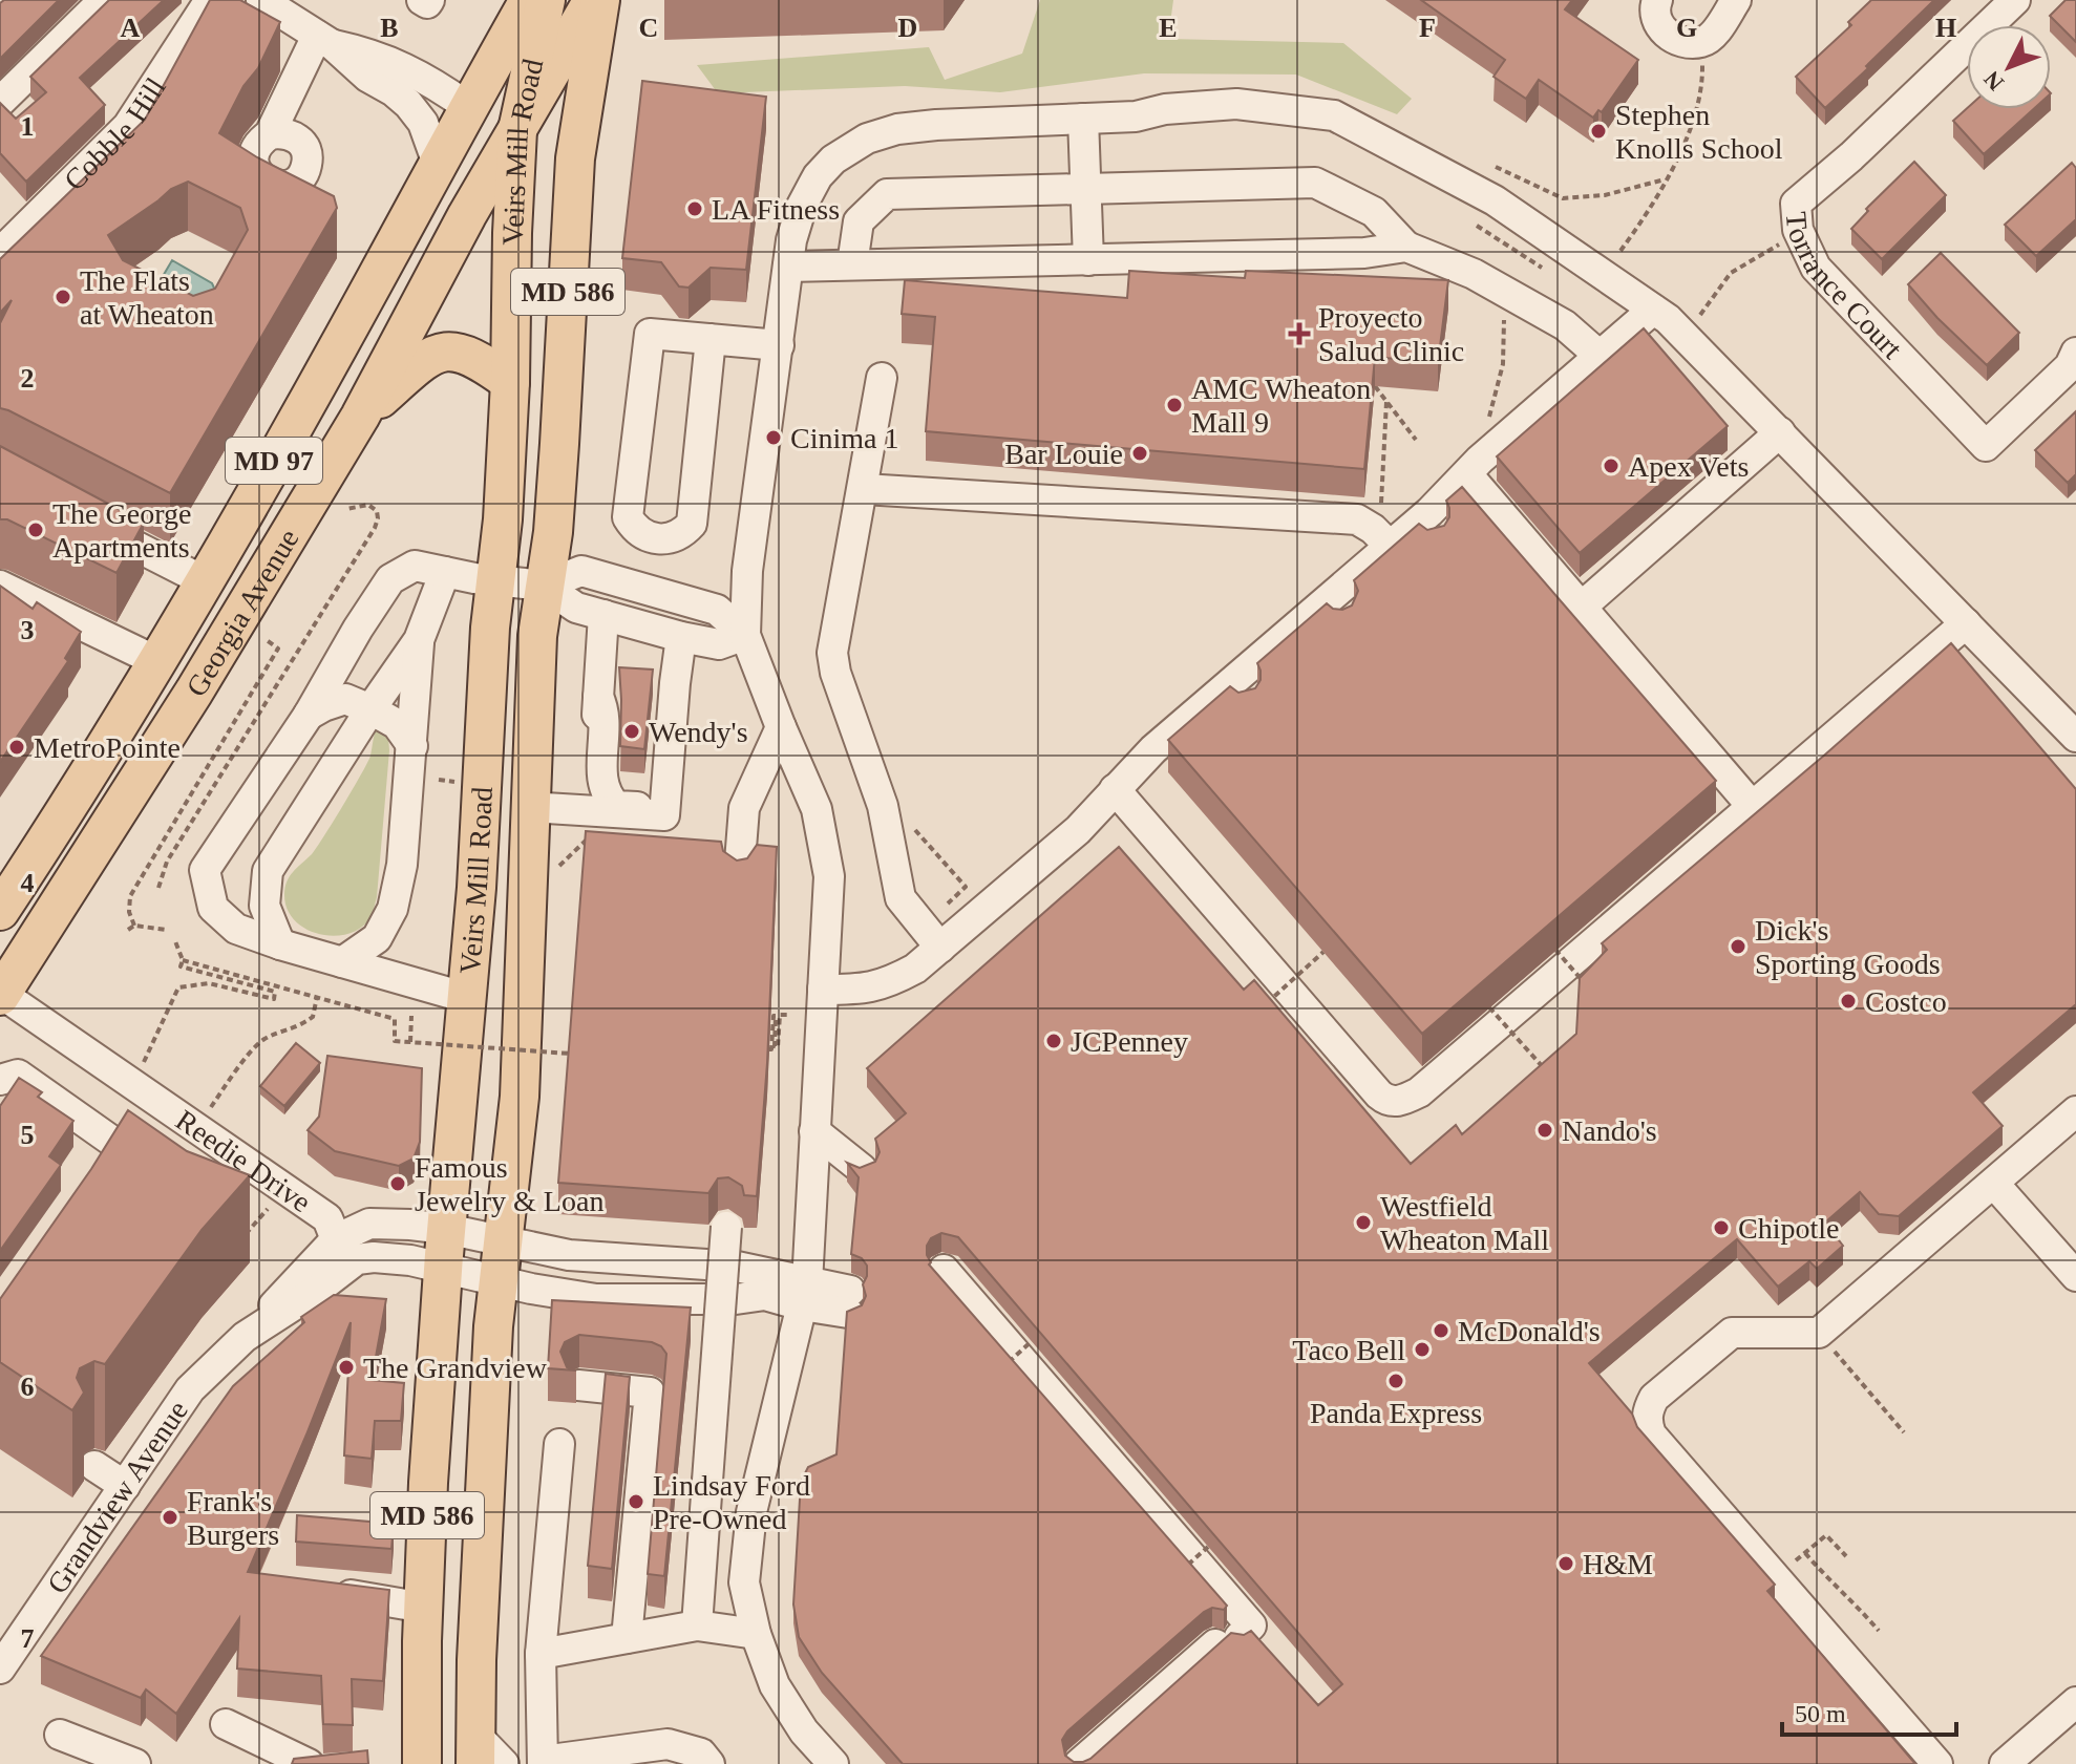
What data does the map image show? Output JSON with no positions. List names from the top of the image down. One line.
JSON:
{"streets":{"main road":["Veirs Mill Road","MD 586","MD 97","Georgia Avenue"],"street":["Cobble Hill","Torrance Court","Reedie Drive","Grandview Avenue"]},"crossings":[["Veirs Mill Road","Georgia Avenue"],["Veirs Mill Road","Reedie Drive"],["Veirs Mill Road","Grandview Avenue"],["Georgia Avenue","Reedie Drive"],["Reedie Drive","Grandview Avenue"]],"places":{"other":["Stephen Knolls School","LA Fitness","The Flats at Wheaton","AMC Wheaton Mall 9","Cinima 1","Bar Louie","Apex Vets","The George Apartments","Wendy's","MetroPointe","Dick's Sporting Goods","Costco","JCPenney","Nando's","Famous Jewelry & Loan","Westfield Wheaton Mall","Chipotle","McDonald's","Taco Bell","The Grandview","Panda Express","Lindsay Ford Pre-Owned","Frank's Burgers","H&M"],"health":["Proyecto Salud Clinic"]},"scale_bar":"50 m","north":"bottom left","grid":{"columns":["A","B","C","D","E","F","G","H"],"rows":["1","2","3","4","5","6","7"]}}
